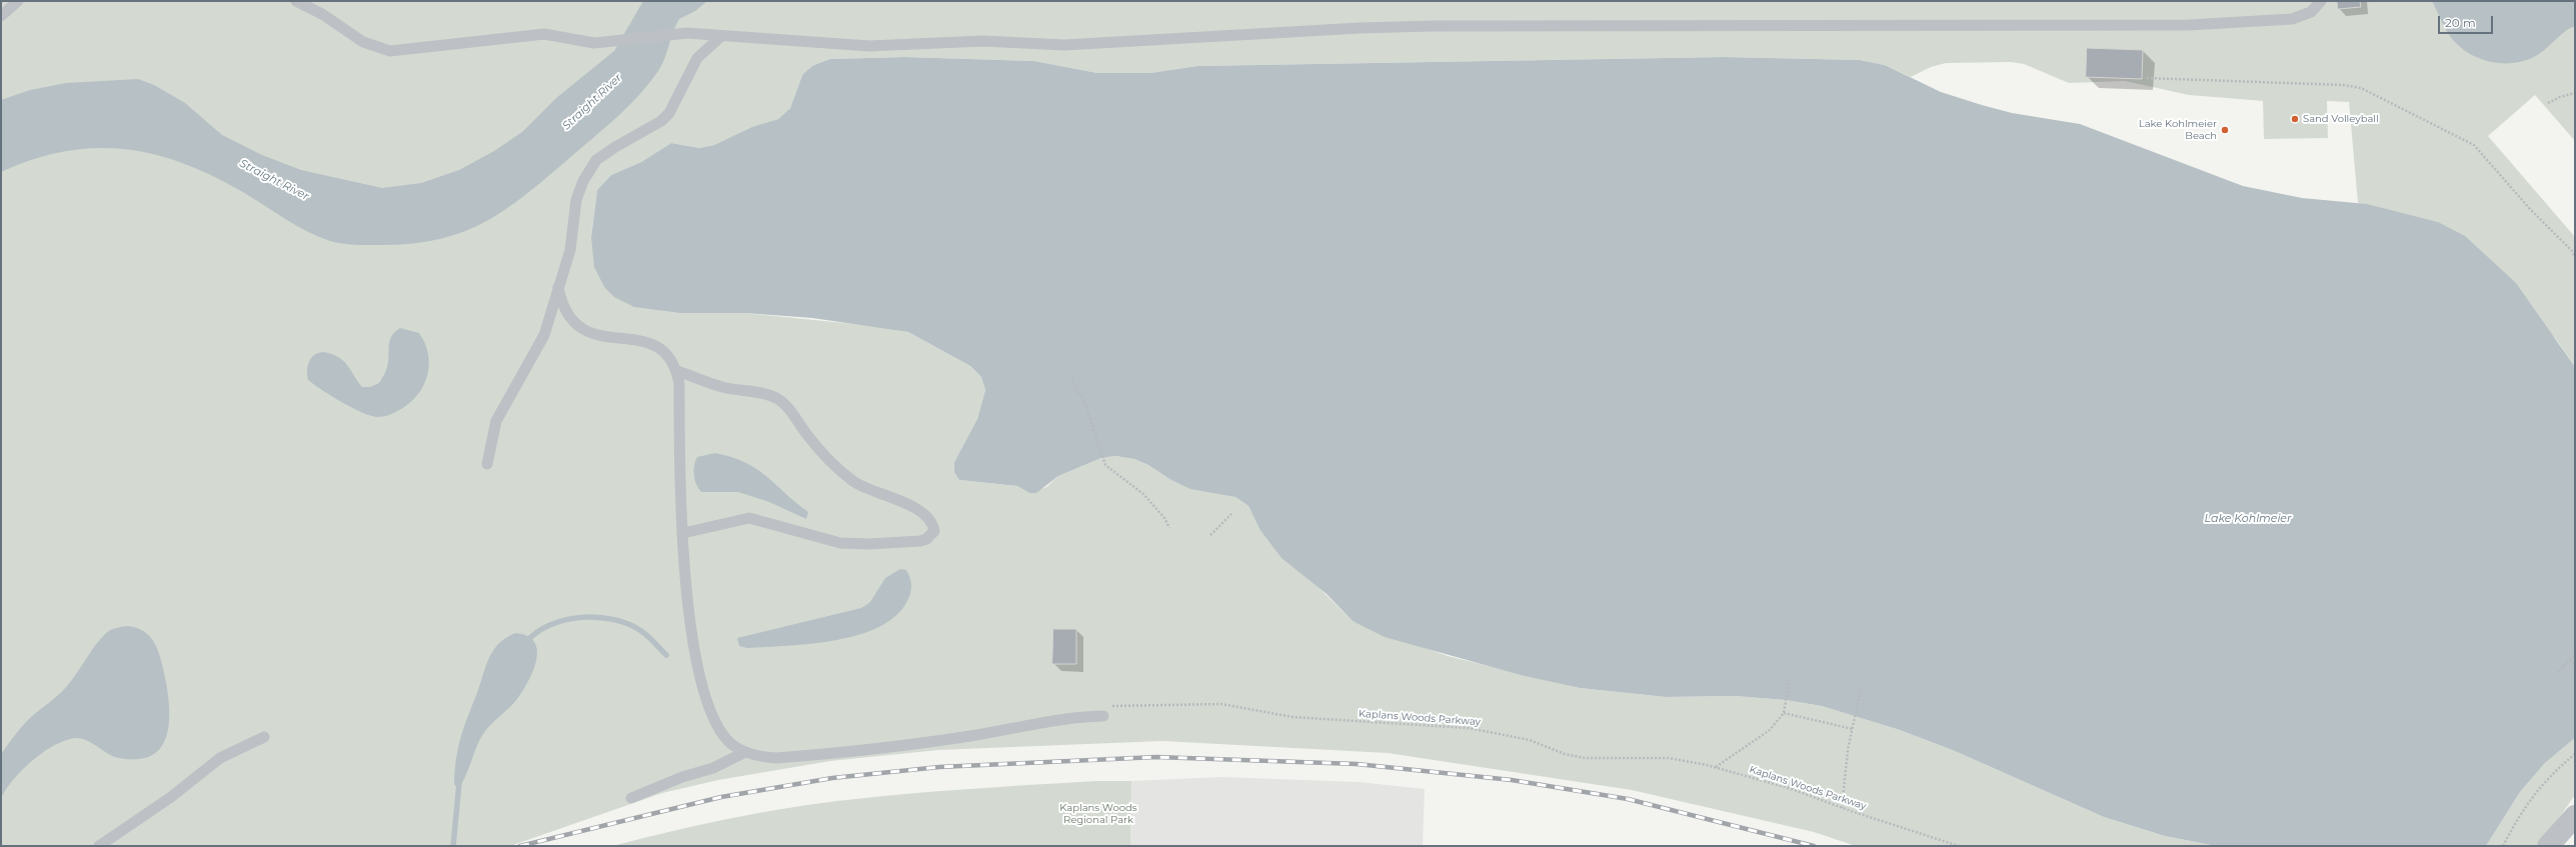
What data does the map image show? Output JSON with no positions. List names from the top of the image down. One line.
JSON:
{"streets":{"path":["Kaplans Woods Parkway"]},"water":["Straight River","Lake Kohlmeier"],"parks":["Kaplans Woods Regional Park"],"places":["Sand Volleyball","Lake Kohlmeier Beach"],"scale_bar":"20 m"}
